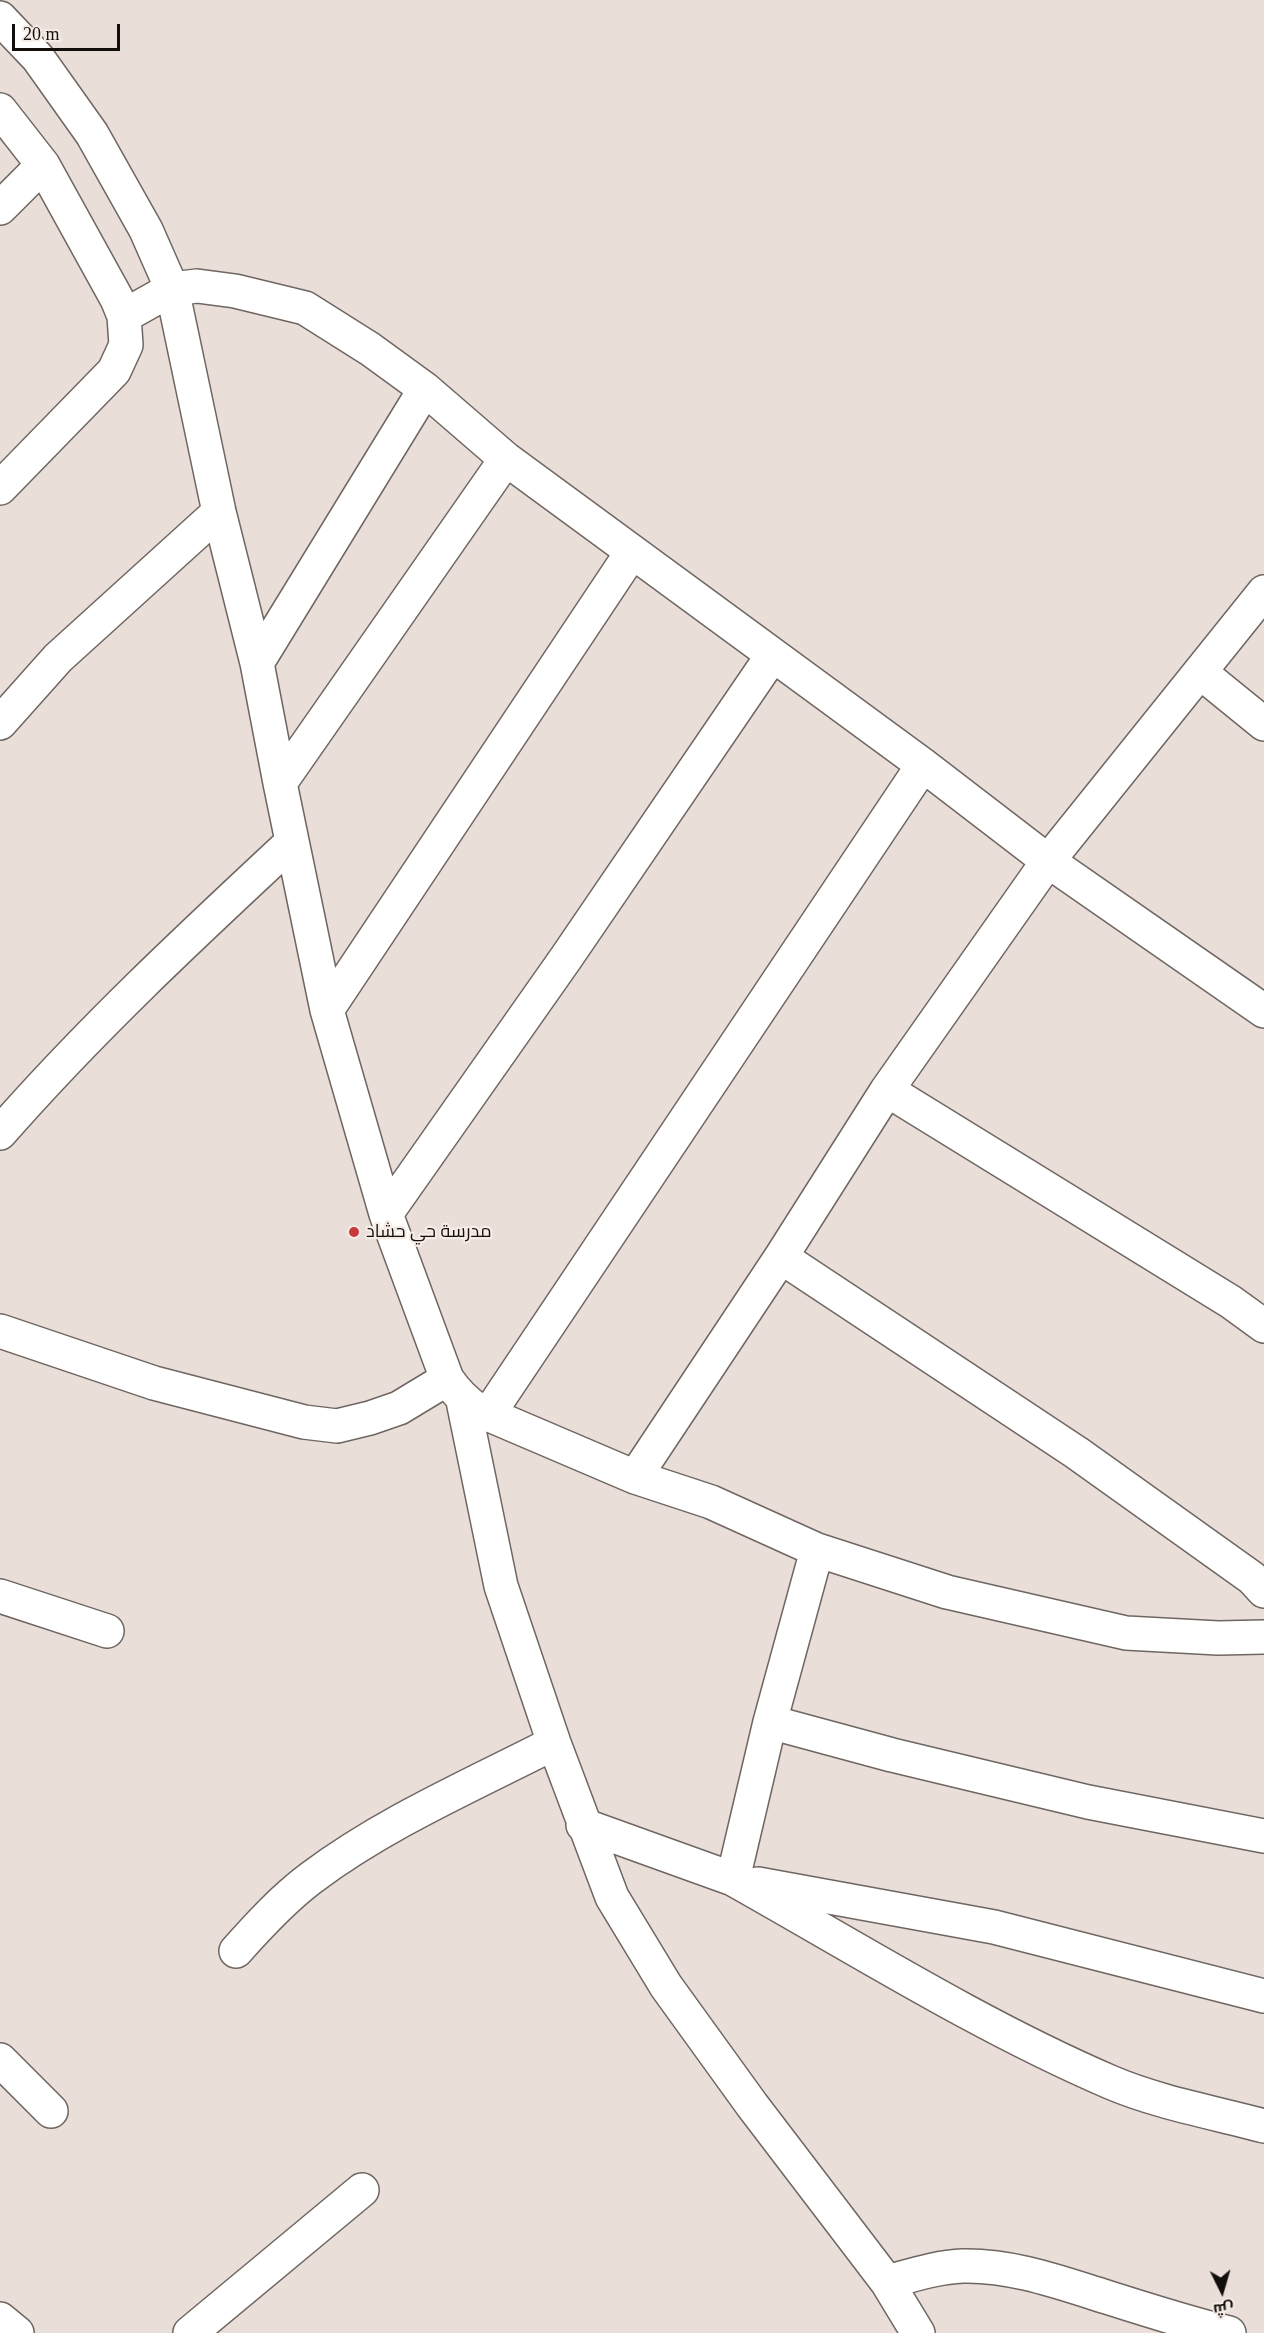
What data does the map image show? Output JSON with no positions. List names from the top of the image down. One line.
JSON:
{"places":["مدرسة حي حشاد"],"scale_bar":"20 m","north":"bottom"}
